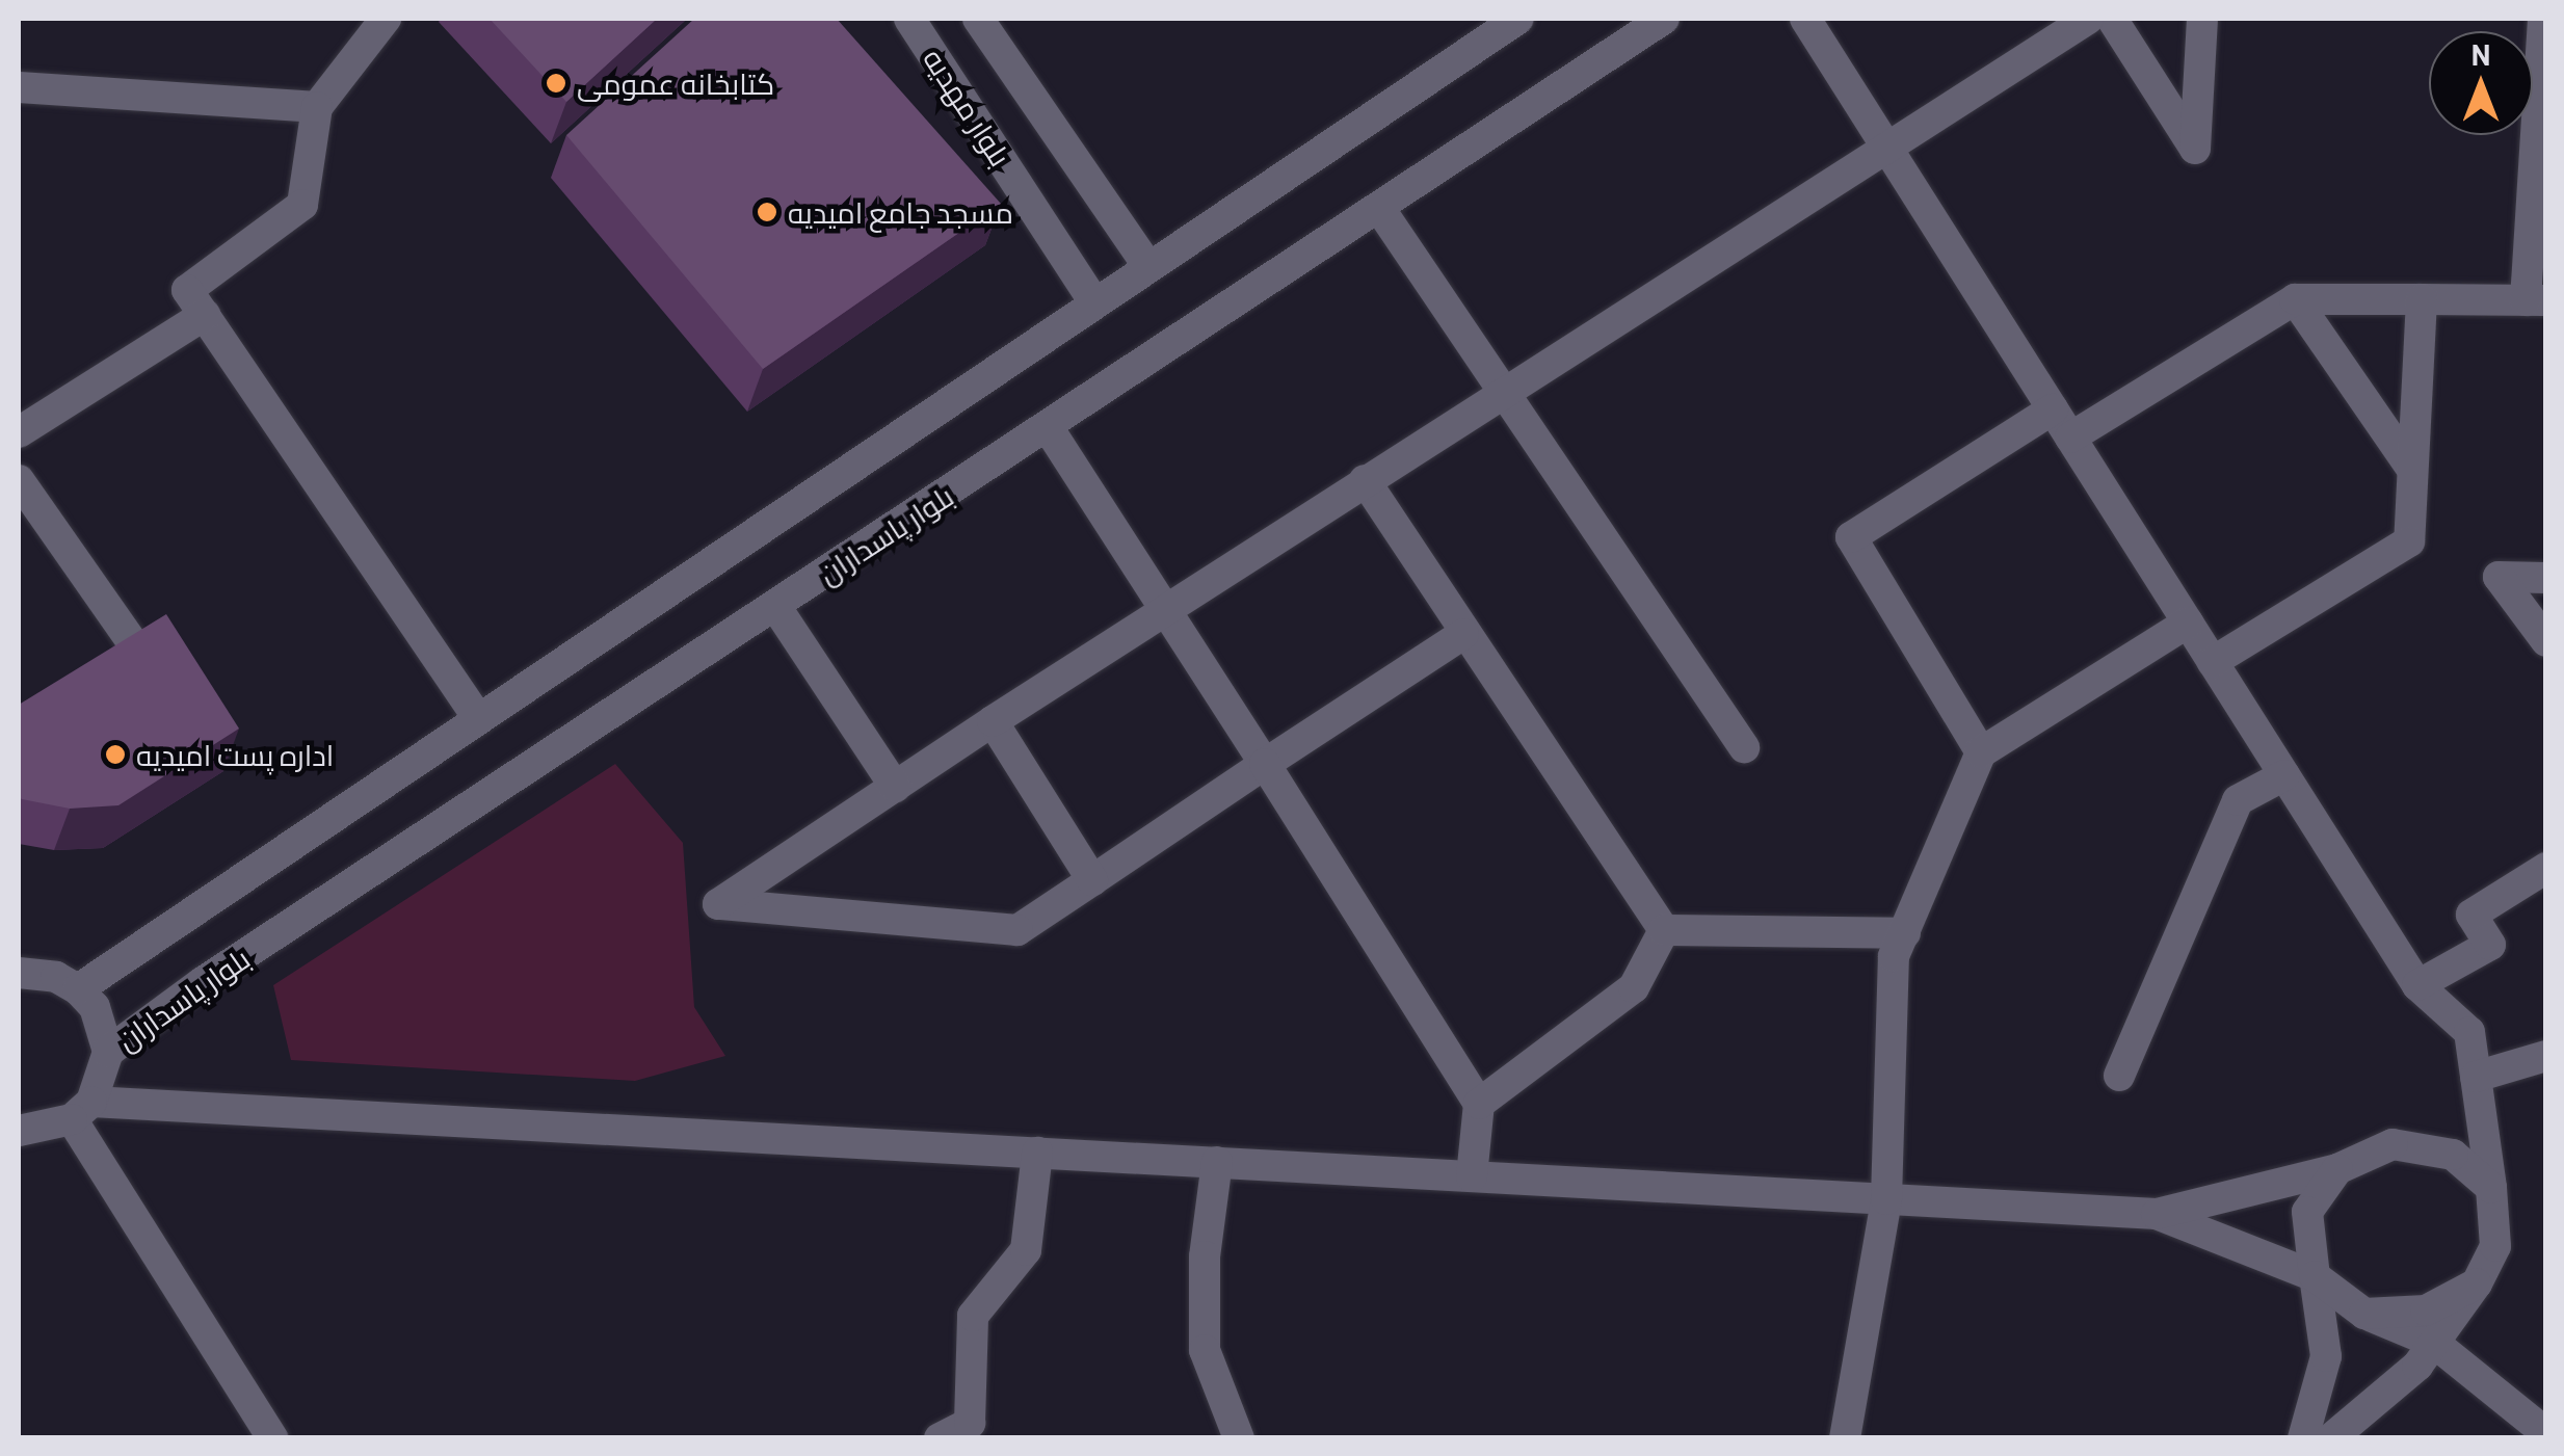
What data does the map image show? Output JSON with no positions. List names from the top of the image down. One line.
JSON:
{"streets":{"street":["بلوار مهدیه","بلوار پاسداران"]},"places":["کتابخانه عمومی","مسجد جامع امیدیه","اداره پست امیدیه"],"north":"top"}
